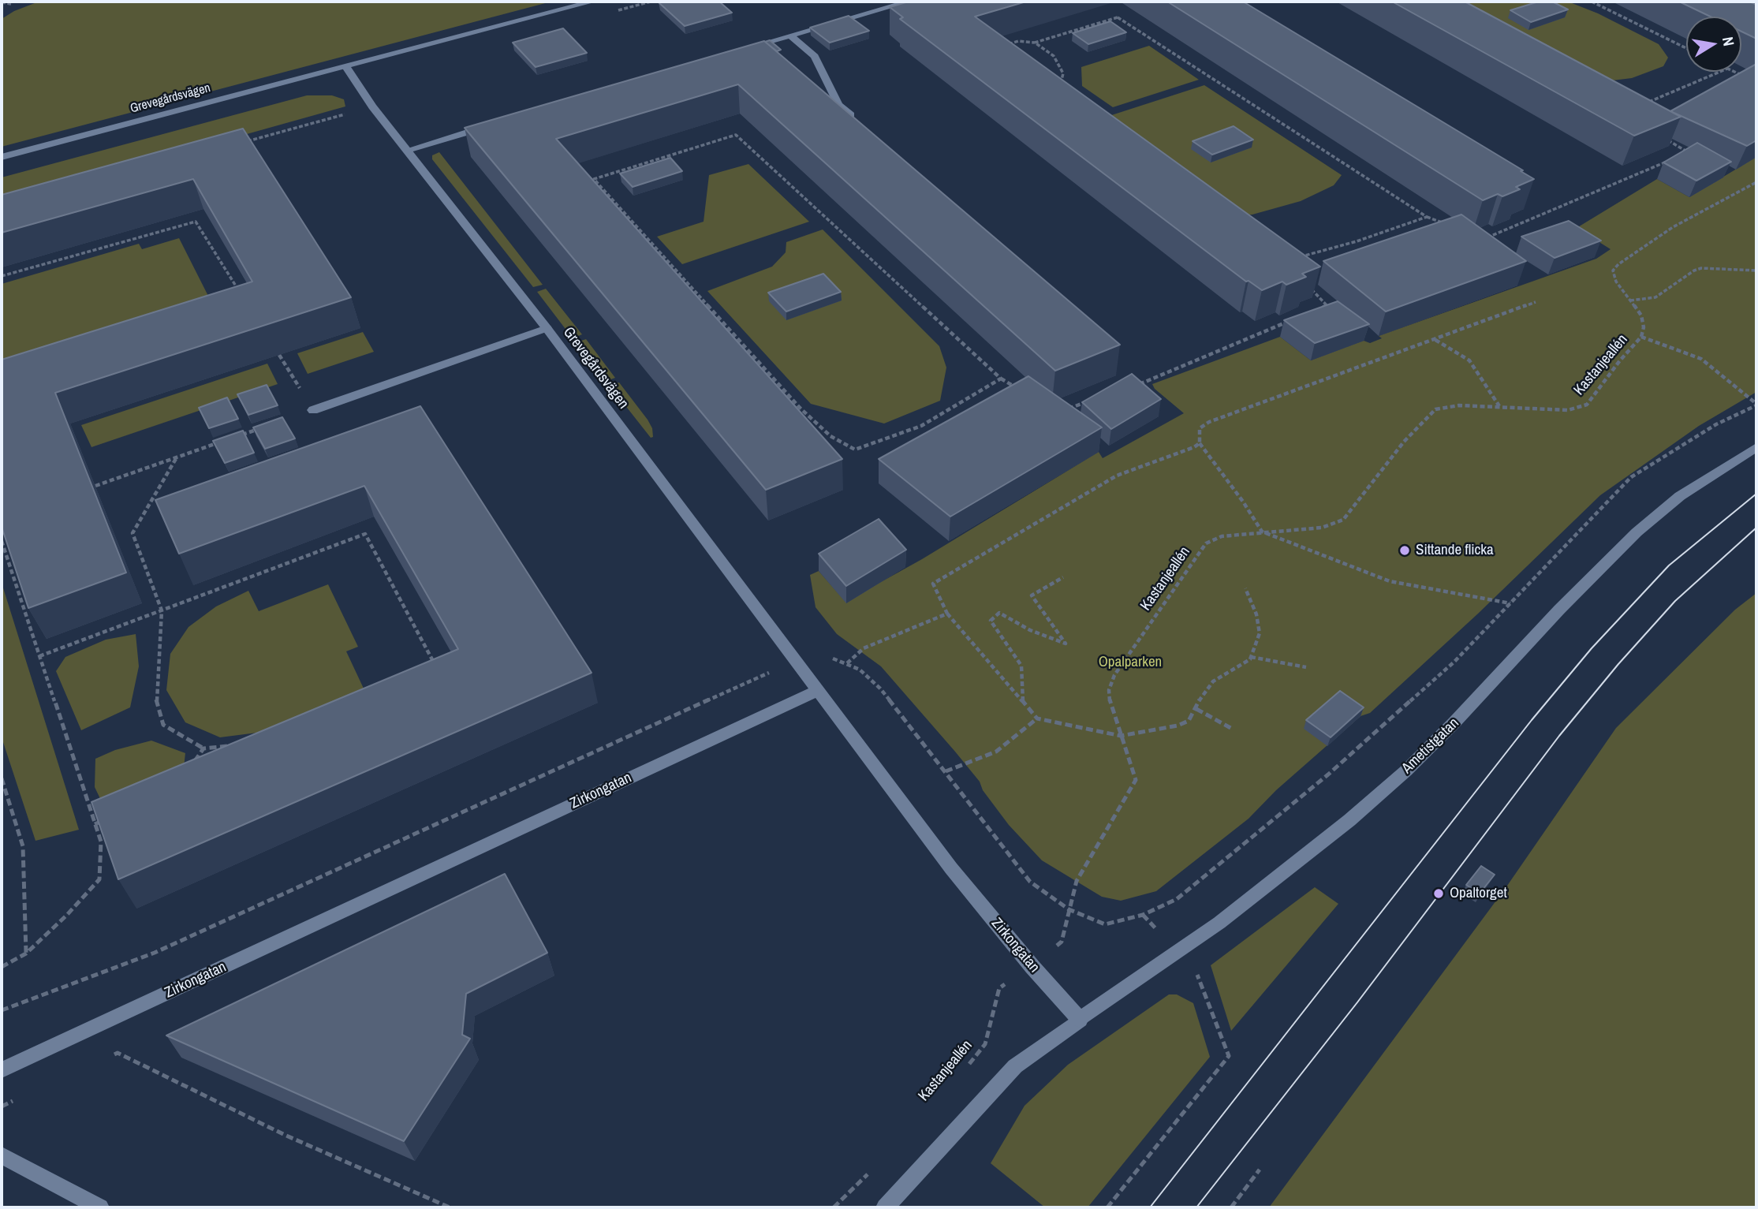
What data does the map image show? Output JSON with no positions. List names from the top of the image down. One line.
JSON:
{"streets":{"street":["Grevegårdsvägen","Ametistgatan","Zirkongatan"],"path":["Kastanjeallén"]},"crossings":[["Grevegårdsvägen","Zirkongatan"],["Kastanjeallén","Zirkongatan"],["Ametistgatan","Zirkongatan"]],"parks":["Opalparken"],"places":["Sittande flicka","Opaltorget"],"north":"right"}
